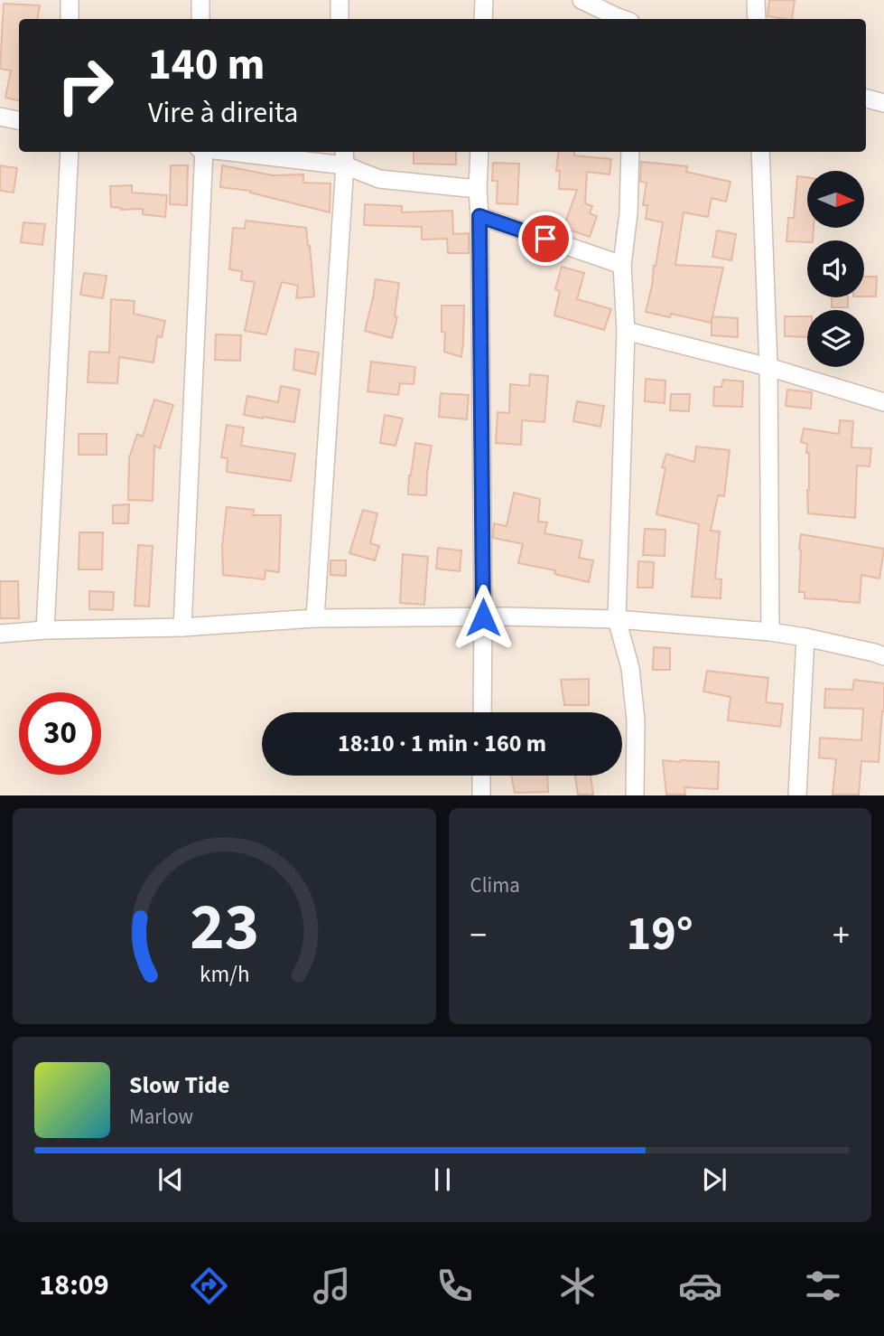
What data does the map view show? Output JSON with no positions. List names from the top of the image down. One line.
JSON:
{"north":"right","page":{"turn":["140 m","Vire à direita"],"limit":"30","trip":"18:10 · 1 min · 160 m","tile":"Clima","heat":["−","19°","+"],"song":["Slow Tide","Marlow"],"tabs":"18:09","gauge":["23","km/h"]}}
